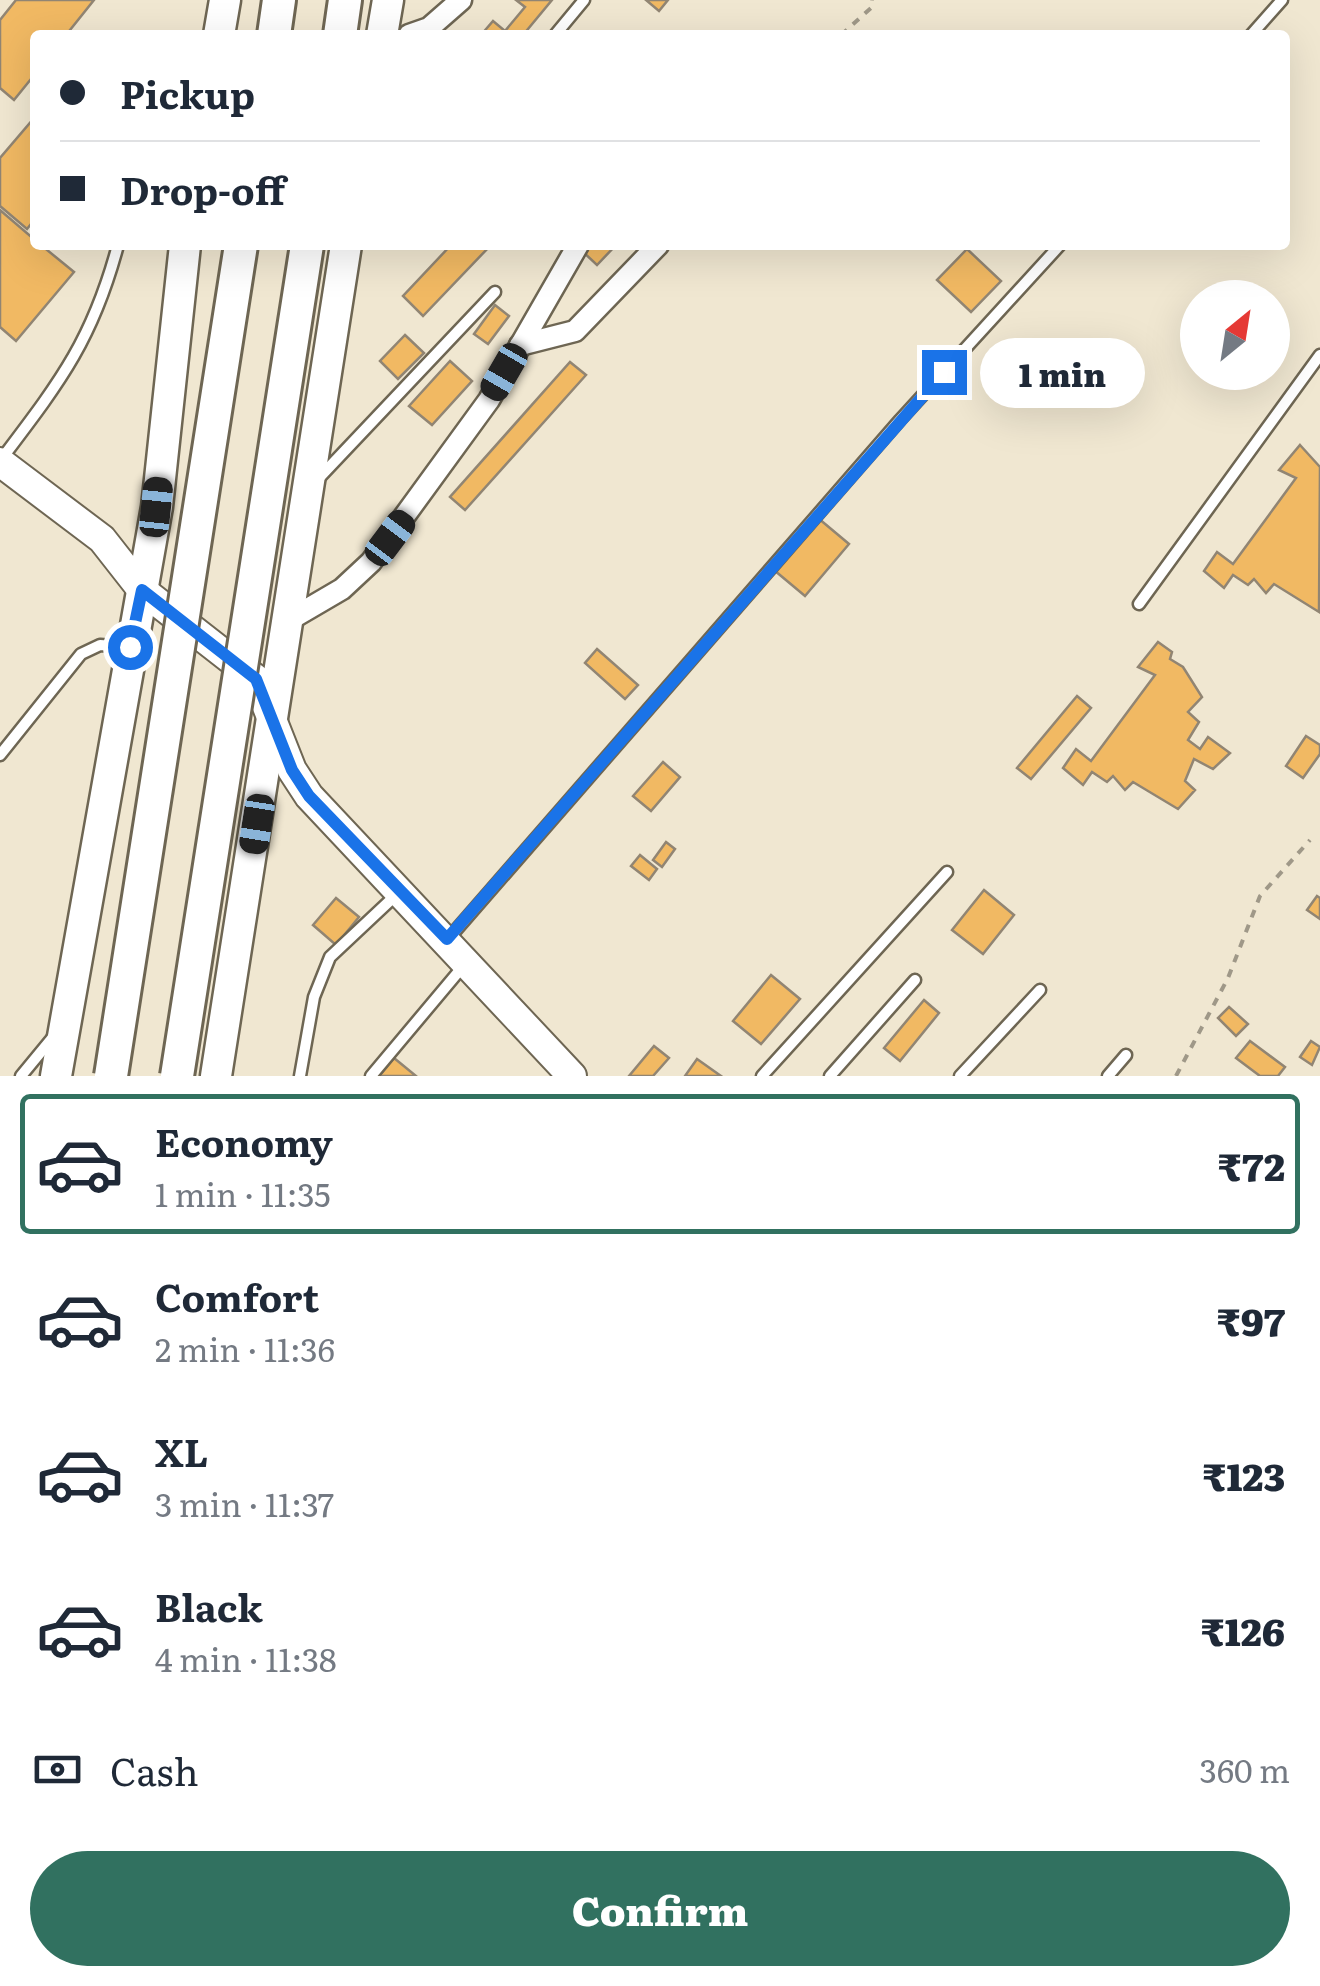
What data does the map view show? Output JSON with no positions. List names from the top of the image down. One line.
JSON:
{"north":"top right","page":{"banner":["Pickup","Drop-off"],"bubble":"1 min","list":[{"name":"Economy","note":"1 min · 11:35","value":"₹72"},{"name":"Comfort","note":"2 min · 11:36","value":"₹97"},{"name":"XL","note":"3 min · 11:37","value":"₹123"},{"name":"Black","note":"4 min · 11:38","value":"₹126"}],"pay":["Cash","360 m"],"buttons":"Confirm"}}
